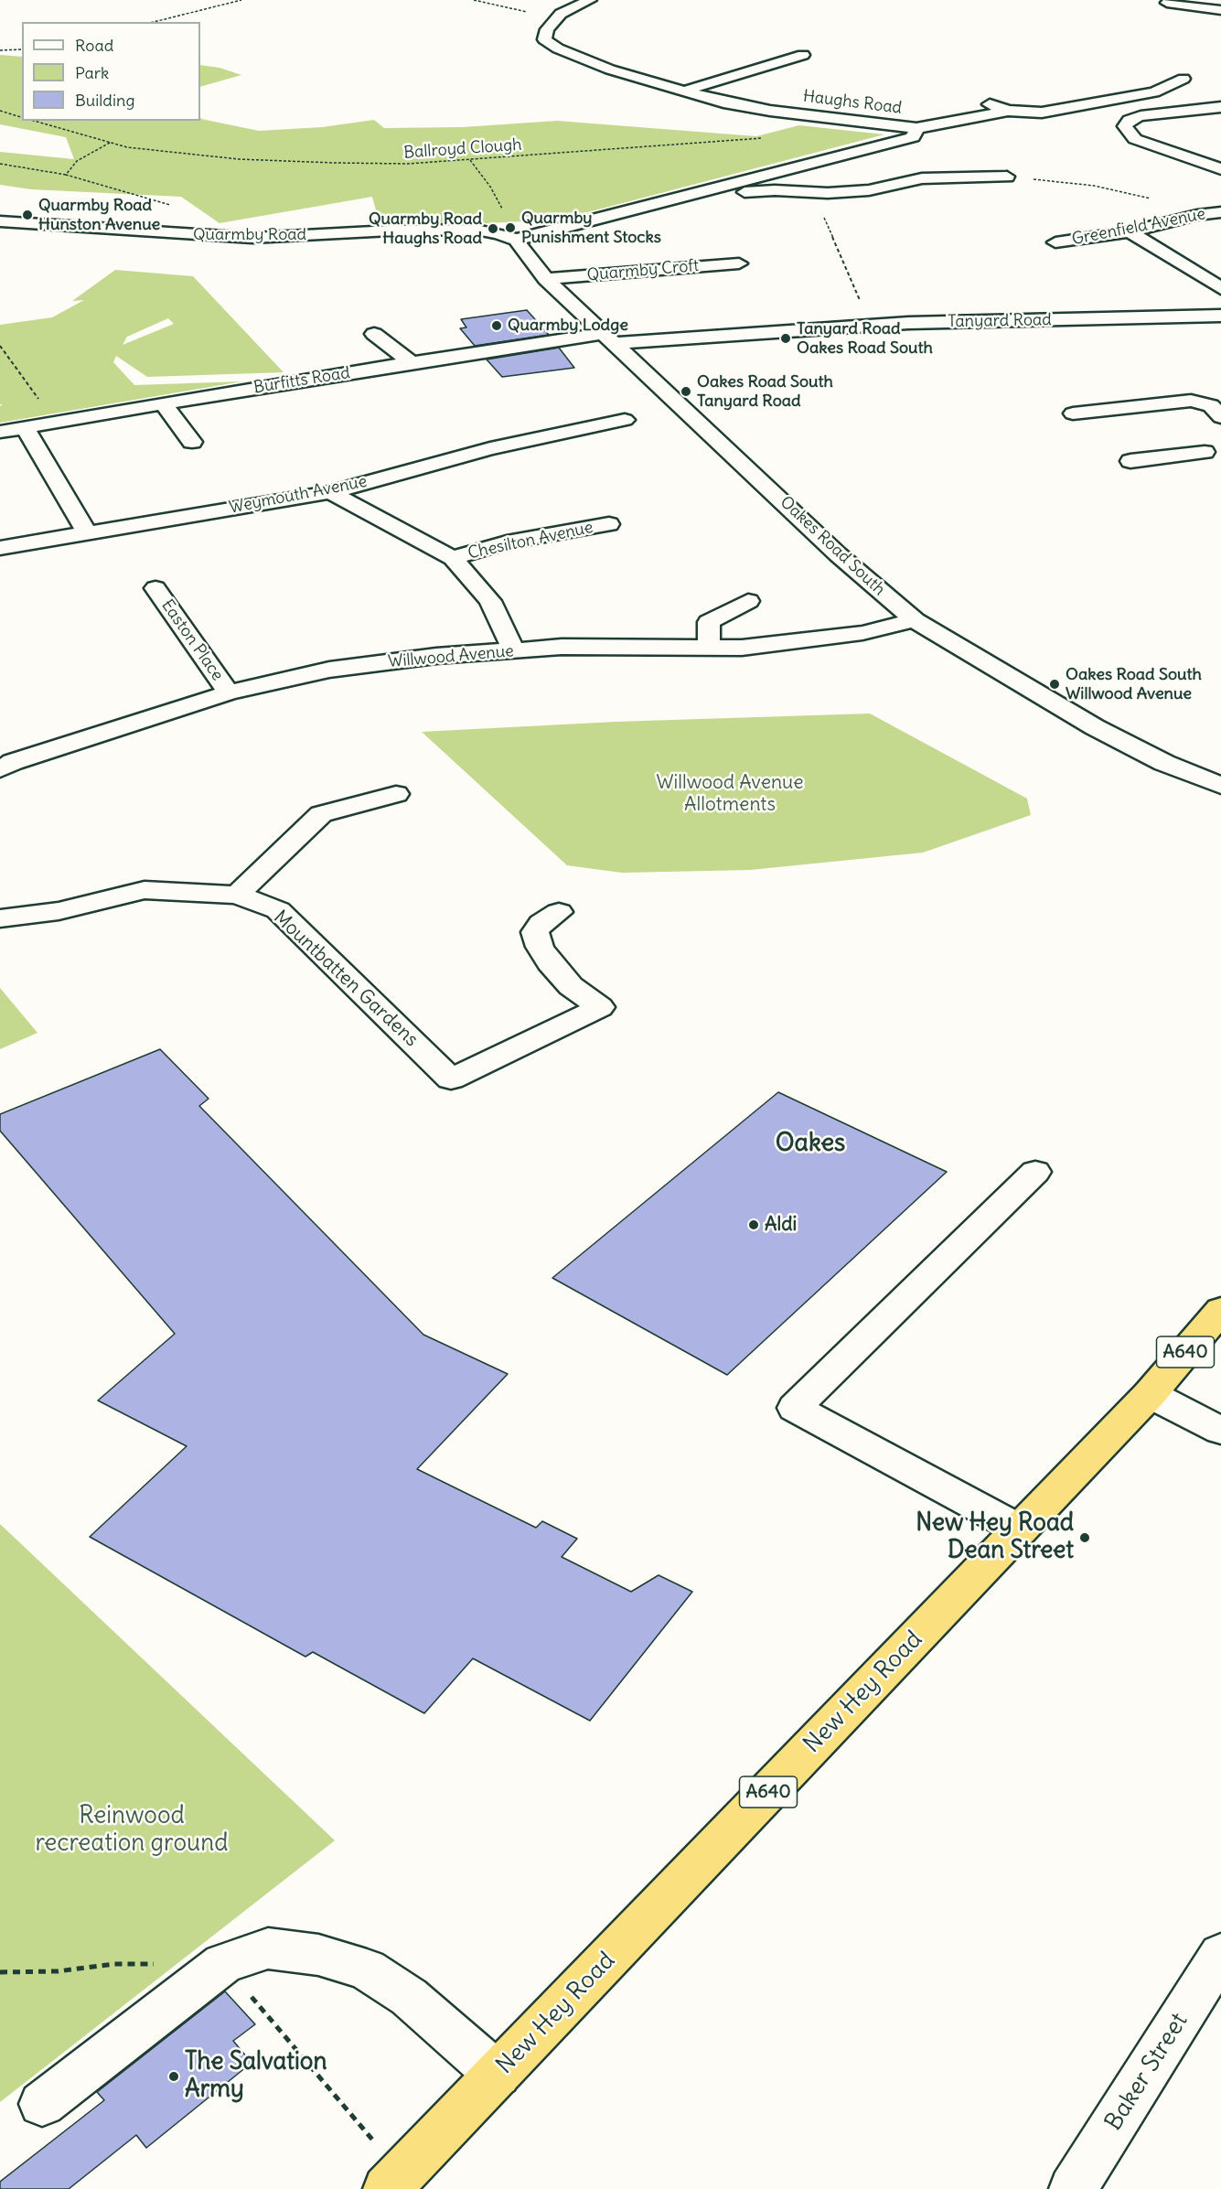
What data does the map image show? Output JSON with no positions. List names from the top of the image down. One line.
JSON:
{"streets":{"highway":["A640","New Hey Road"],"street":["Haughs Road","Greenfield Avenue","Quarmby Road","Quarmby Croft","Tanyard Road","Burfitts Road","Weymouth Avenue","Chesilton Avenue","Oakes Road South","Easton Place","Willwood Avenue","Mountbatten Gardens","Baker Street"],"path":["Ballroyd Clough"]},"crossings":[["Haughs Road","Quarmby Road"],["Haughs Road","Oakes Road South"],["Quarmby Road","Oakes Road South"],["Quarmby Croft","Oakes Road South"],["Tanyard Road","Burfitts Road"],["Tanyard Road","Oakes Road South"],["Burfitts Road","Oakes Road South"],["Weymouth Avenue","Chesilton Avenue"],["Chesilton Avenue","Willwood Avenue"],["Oakes Road South","Willwood Avenue"],["Easton Place","Willwood Avenue"]],"districts":["Oakes"],"parks":["Willwood Avenue Allotments","Reinwood recreation ground"],"places":["Quarmby Road Hunston Avenue","Quarmby Punishment Stocks","Quarmby Road Haughs Road","Quarmby Lodge","Tanyard Road Oakes Road South","Oakes Road South Tanyard Road","Oakes Road South Willwood Avenue","Aldi","New Hey Road Dean Street","The Salvation Army"],"legend":["Road","Park","Building"]}
